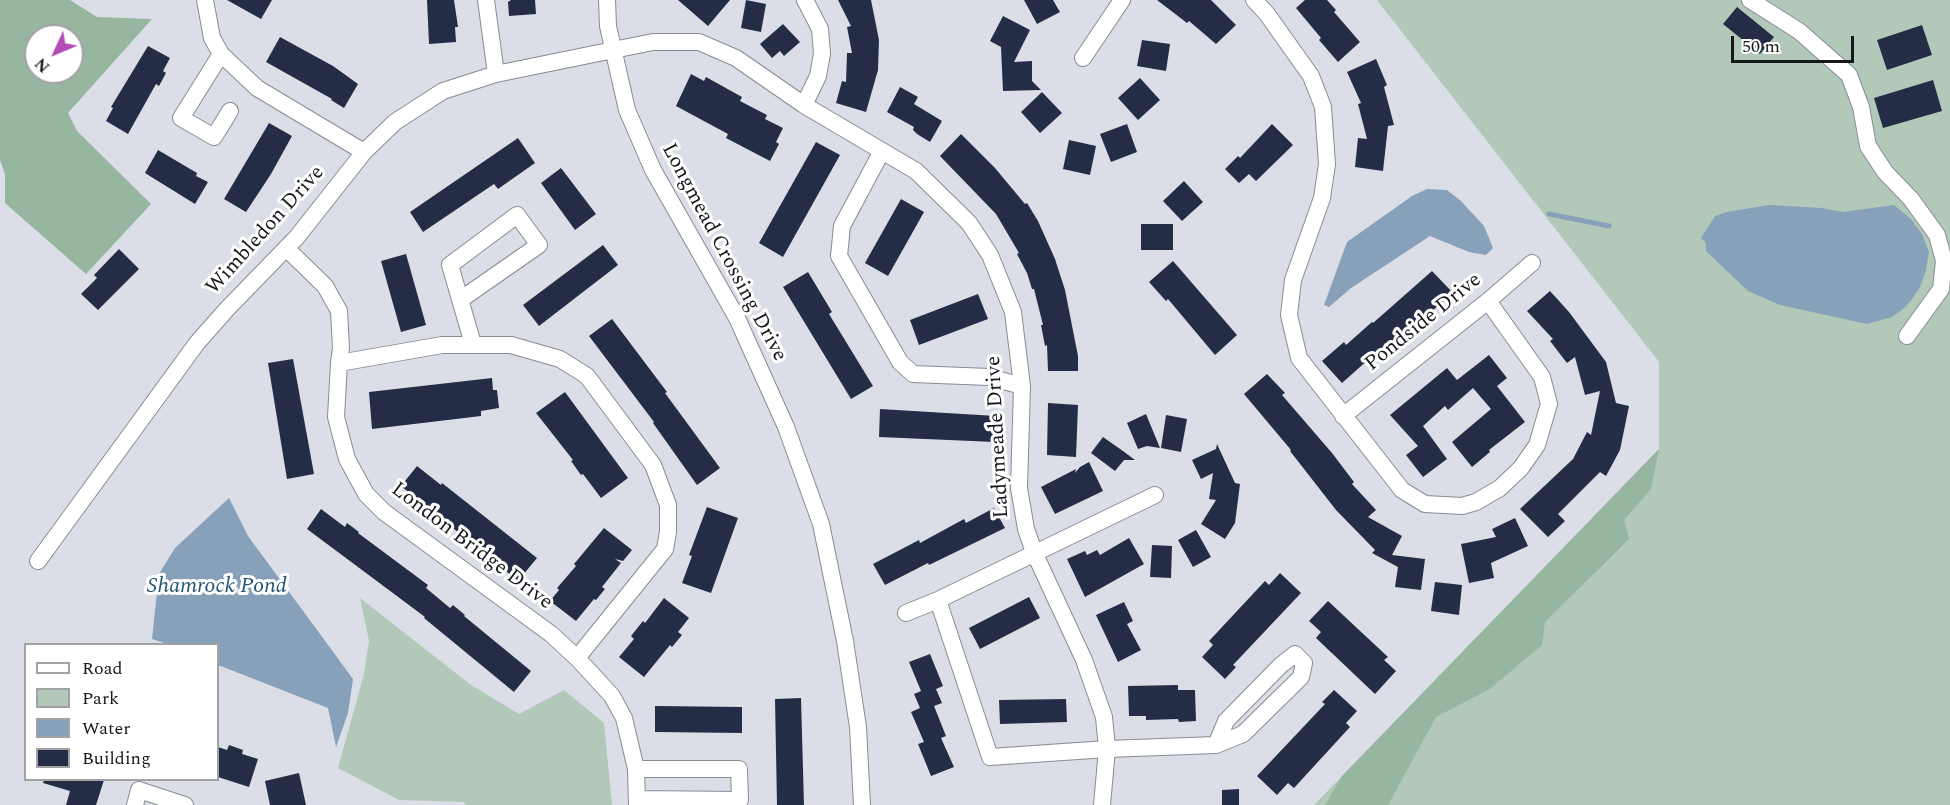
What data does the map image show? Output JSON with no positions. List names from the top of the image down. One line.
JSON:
{"streets":{"street":["Wimbledon Drive","Longmead Crossing Drive","Pondside Drive","Ladymeade Drive","London Bridge Drive"]},"crossings":[["Wimbledon Drive","Longmead Crossing Drive"],["Wimbledon Drive","Ladymeade Drive"],["Wimbledon Drive","London Bridge Drive"],["Longmead Crossing Drive","Ladymeade Drive"]],"water":["Shamrock Pond"],"legend":["Road","Park","Water","Building"],"scale_bar":"50 m","north":"bottom left"}
